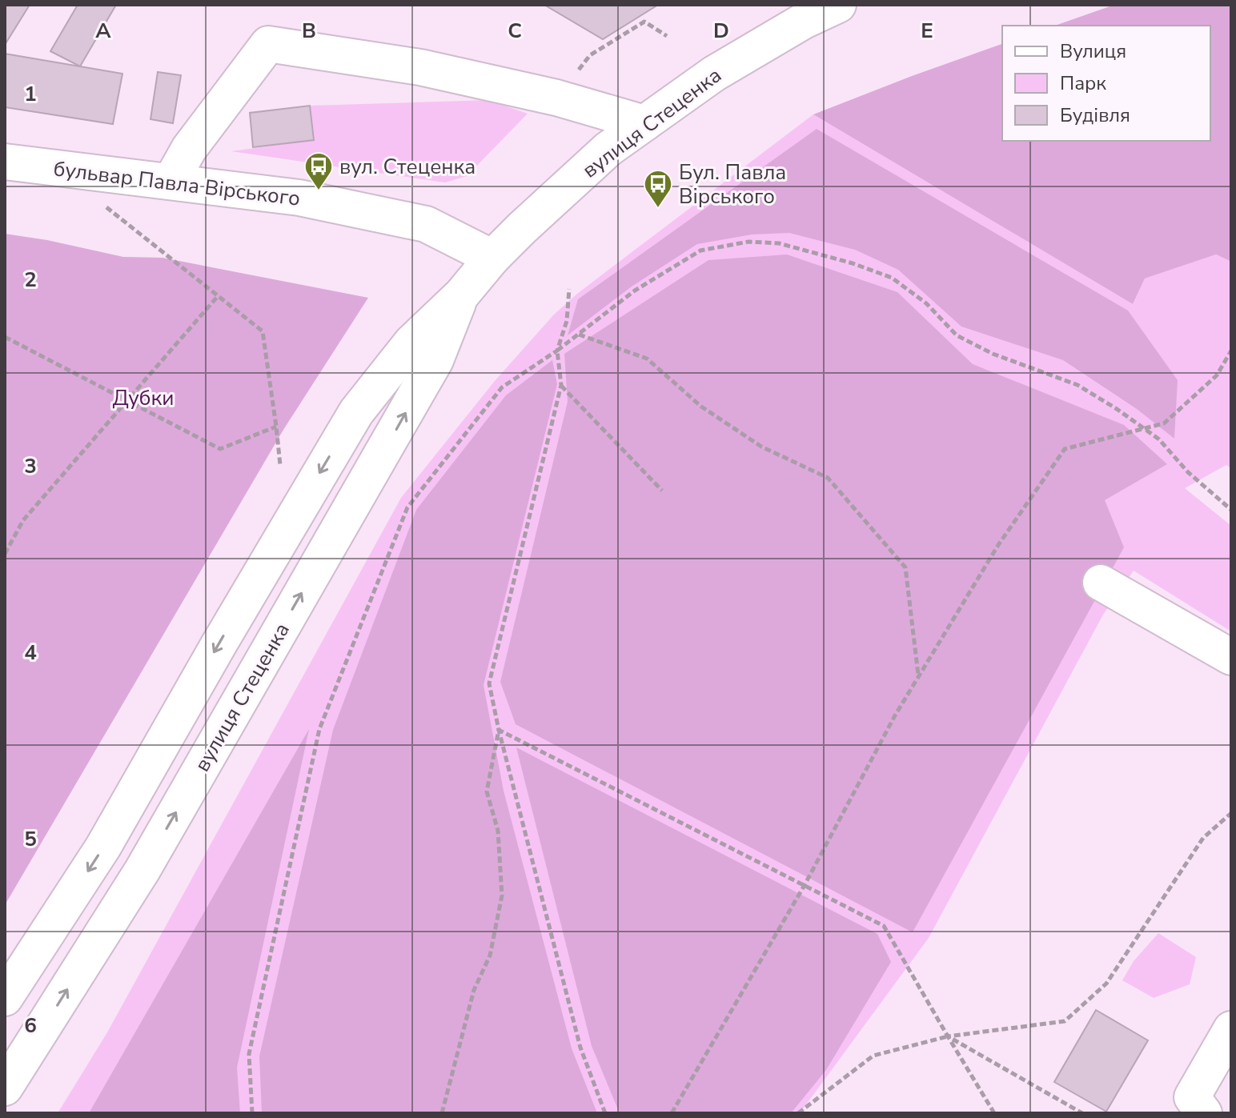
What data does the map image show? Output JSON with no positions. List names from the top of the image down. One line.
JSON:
{"streets":{"main road":["вулиця Стеценка","бульвар Павла Вірського"]},"crossings":[["вулиця Стеценка","бульвар Павла Вірського"]],"parks":["Дубки"],"places":{"bus stop":["вул. Стеценка","Бул. Павла Вірського"]},"legend":["Вулиця","Парк","Будівля"],"grid":{"columns":["A","B","C","D","E"],"rows":["1","2","3","4","5","6"]}}
